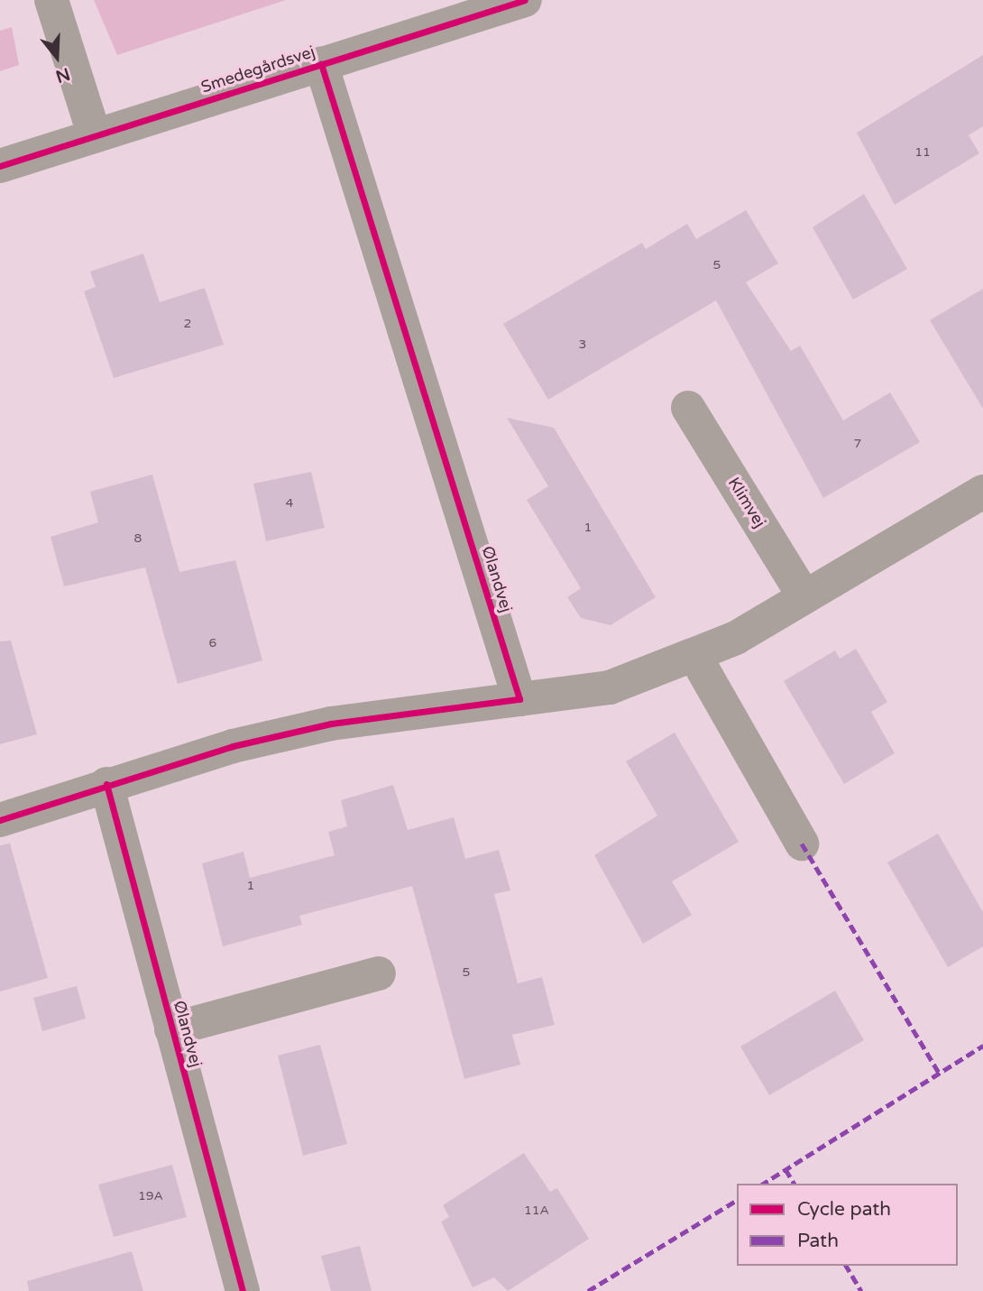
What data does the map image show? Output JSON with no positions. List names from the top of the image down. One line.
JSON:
{"streets":{"street":["Smedegårdsvej","Klimvej","Ølandvej"]},"crossings":[["Smedegårdsvej","Ølandvej"]],"house_numbers":["11","5","2","3","7","4","1","8","6","1","5","19A","11A"],"legend":["Cycle path","Path"],"north":"bottom"}
